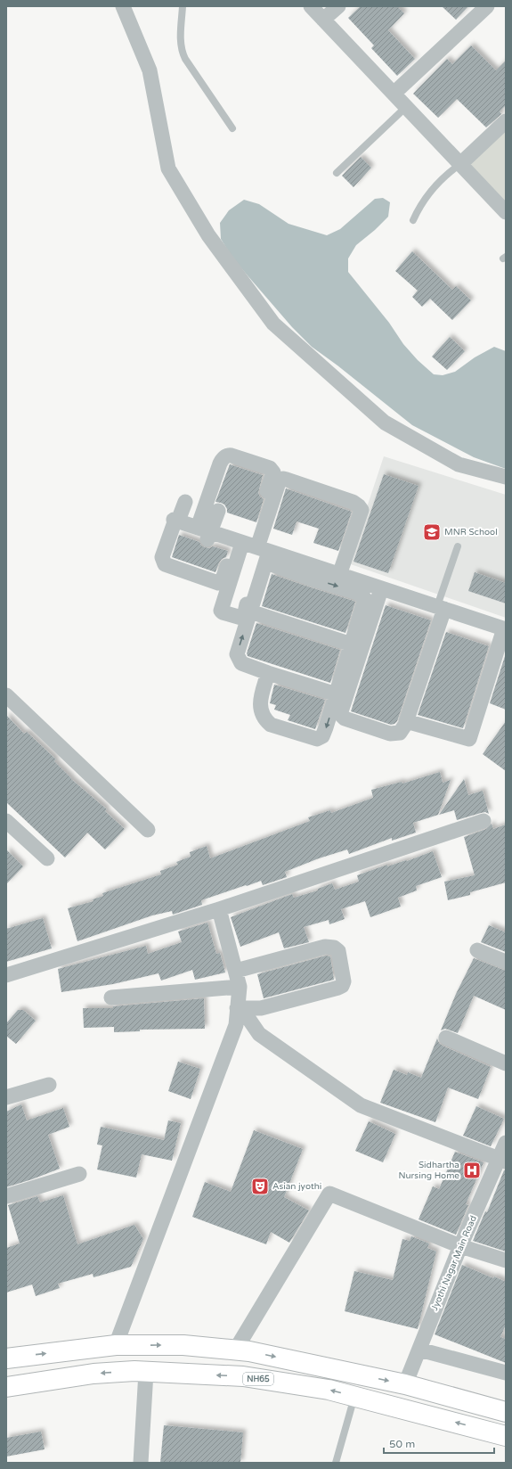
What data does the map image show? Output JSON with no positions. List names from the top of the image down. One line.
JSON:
{"streets":{"highway":["NH65"],"street":["Jyothi Nagar Main Road"]},"places":{"school or university":["MNR School"],"hospital":["Sidhartha Nursing Home"],"theatre":["Asian jyothi"]},"scale_bar":"50 m"}
